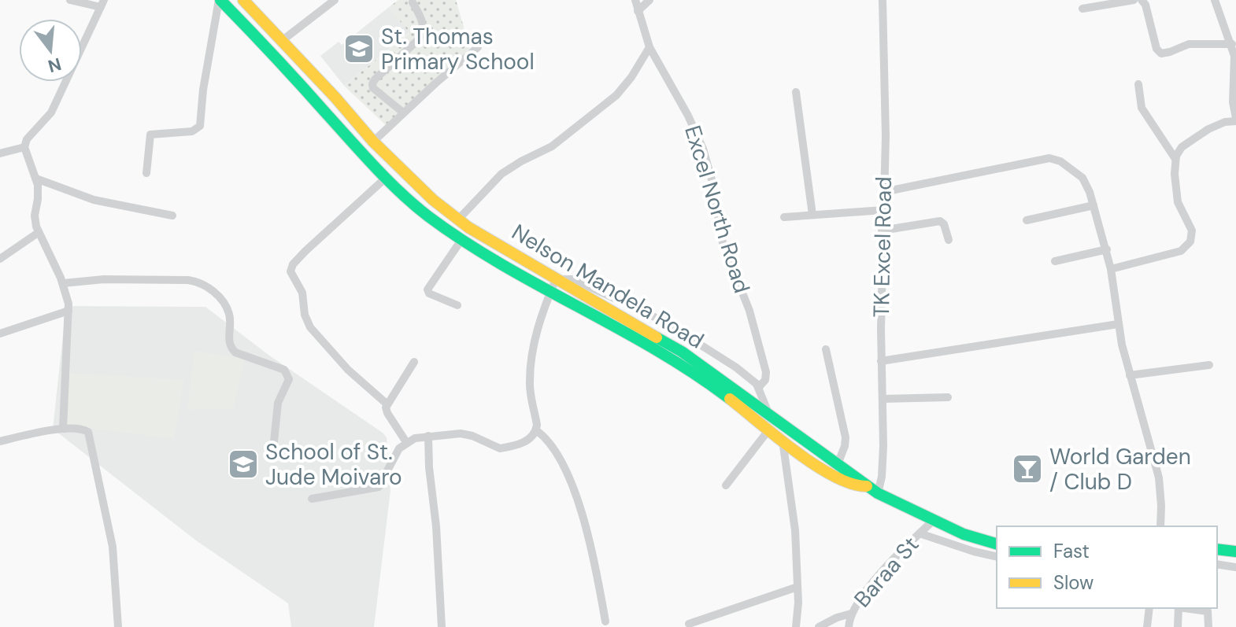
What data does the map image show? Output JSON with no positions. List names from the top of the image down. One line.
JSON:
{"streets":{"main road":["Nelson Mandela Road"],"street":["Excel North Road","TK Excel Road","Baraa St"]},"crossings":[["TK Excel Road","Nelson Mandela Road"],["Nelson Mandela Road","Baraa St"]],"places":{"school or university":["St. Thomas Primary School","School of St. Jude Moivaro"],"bar":["World Garden / Club D"]},"legend":["Fast","Slow"],"north":"bottom"}
